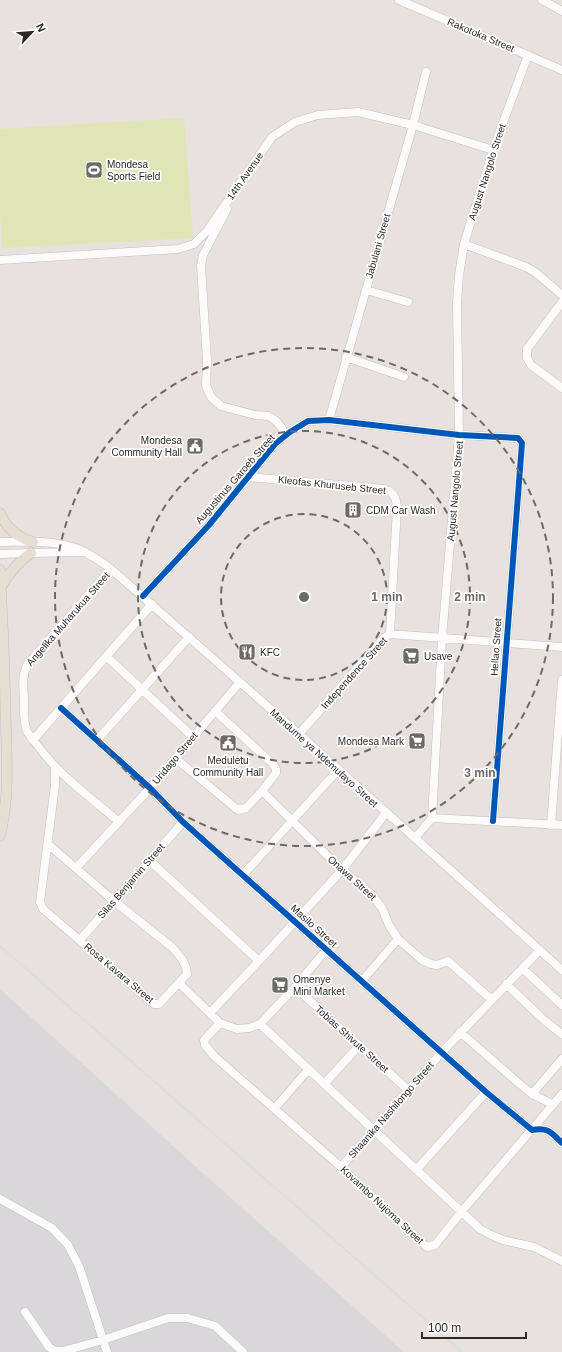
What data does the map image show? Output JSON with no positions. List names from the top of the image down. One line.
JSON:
{"streets":{"street":["Rakotoka Street","August Nangolo Street","14th Avenue","Jabulani Street","Augustinus Garoeb Street","Kleofas Khuruseb Street","Angelika Muharukua Street","Hellao Street","Independence Street","Uridago Street","Mandume ya Ndemufayo Street","Onawa Street","Silas Benjamin Street","Masilo Street","Rosa Kavara Street","Tobias Shivute Street","Shaanika Nashilongo Street","Kovambo Nujoma Street"]},"crossings":[["Rakotoka Street","August Nangolo Street"],["August Nangolo Street","14th Avenue"],["August Nangolo Street","Augustinus Garoeb Street"],["August Nangolo Street","Hellao Street"],["August Nangolo Street","Independence Street"],["14th Avenue","Jabulani Street"],["Jabulani Street","Augustinus Garoeb Street"],["Augustinus Garoeb Street","Kleofas Khuruseb Street"],["Augustinus Garoeb Street","Hellao Street"],["Augustinus Garoeb Street","Mandume ya Ndemufayo Street"],["Kleofas Khuruseb Street","Independence Street"],["Angelika Muharukua Street","Uridago Street"],["Angelika Muharukua Street","Mandume ya Ndemufayo Street"],["Angelika Muharukua Street","Rosa Kavara Street"],["Hellao Street","Independence Street"],["Independence Street","Mandume ya Ndemufayo Street"],["Uridago Street","Mandume ya Ndemufayo Street"],["Uridago Street","Masilo Street"],["Uridago Street","Rosa Kavara Street"],["Mandume ya Ndemufayo Street","Shaanika Nashilongo Street"],["Onawa Street","Shaanika Nashilongo Street"],["Silas Benjamin Street","Masilo Street"],["Silas Benjamin Street","Rosa Kavara Street"],["Masilo Street","Shaanika Nashilongo Street"],["Masilo Street","Kovambo Nujoma Street"],["Tobias Shivute Street","Shaanika Nashilongo Street"],["Shaanika Nashilongo Street","Kovambo Nujoma Street"]],"places":{"sports":["Mondesa Sports Field"],"public building":["Mondesa Community Hall","Meduletu Community Hall"],"building":["CDM Car Wash"],"restaurant":["KFC"],"supermarket":["Usave","Mondesa Mark","Omenye Mini Market"]},"scale_bar":"100 m","north":"top right","rings":["1 min","2 min","3 min"]}
